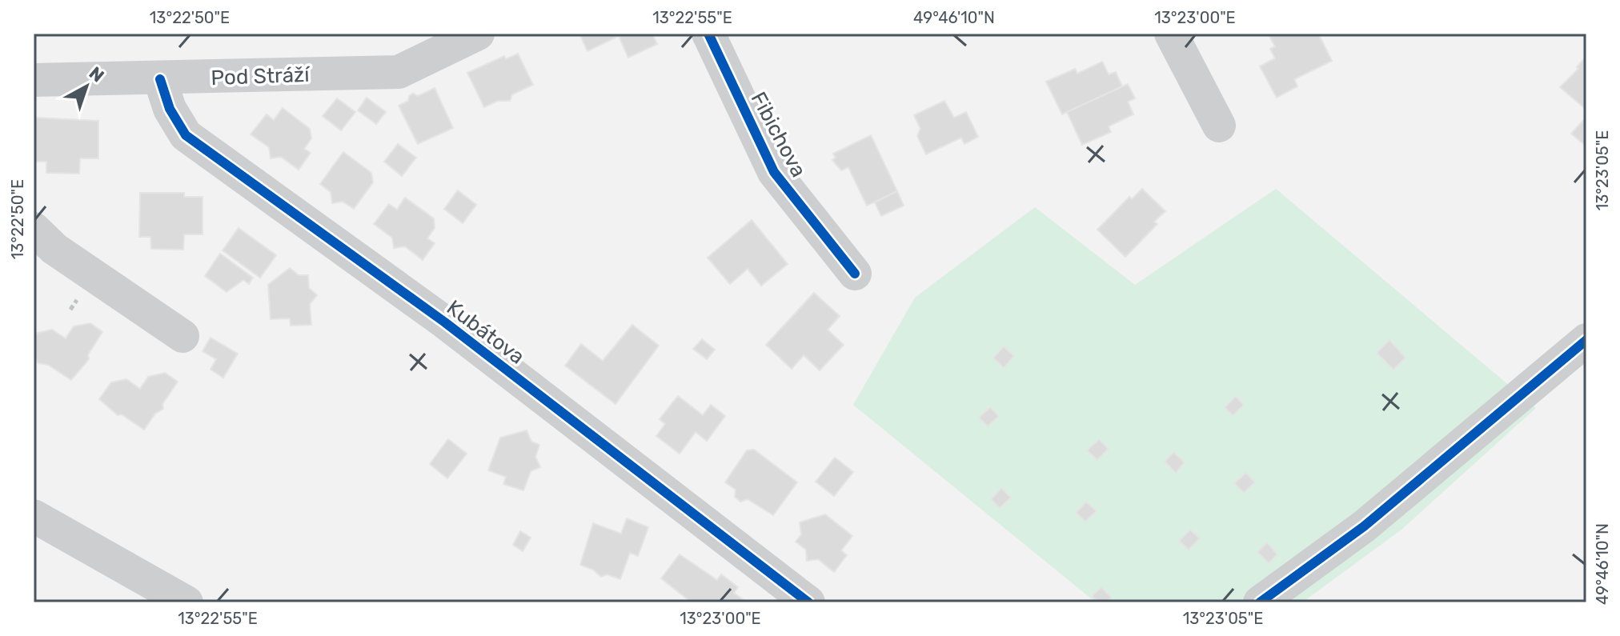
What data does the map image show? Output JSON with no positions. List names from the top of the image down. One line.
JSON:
{"streets":{"street":["Pod Stráží","Fibichova","Kubátova"]},"crossings":[["Pod Stráží","Kubátova"]],"north":"top right","coordinates":["13°22'50\"E","13°22'55\"E","49°46'10\"N","13°23'00\"E","13°23'05\"E"]}
